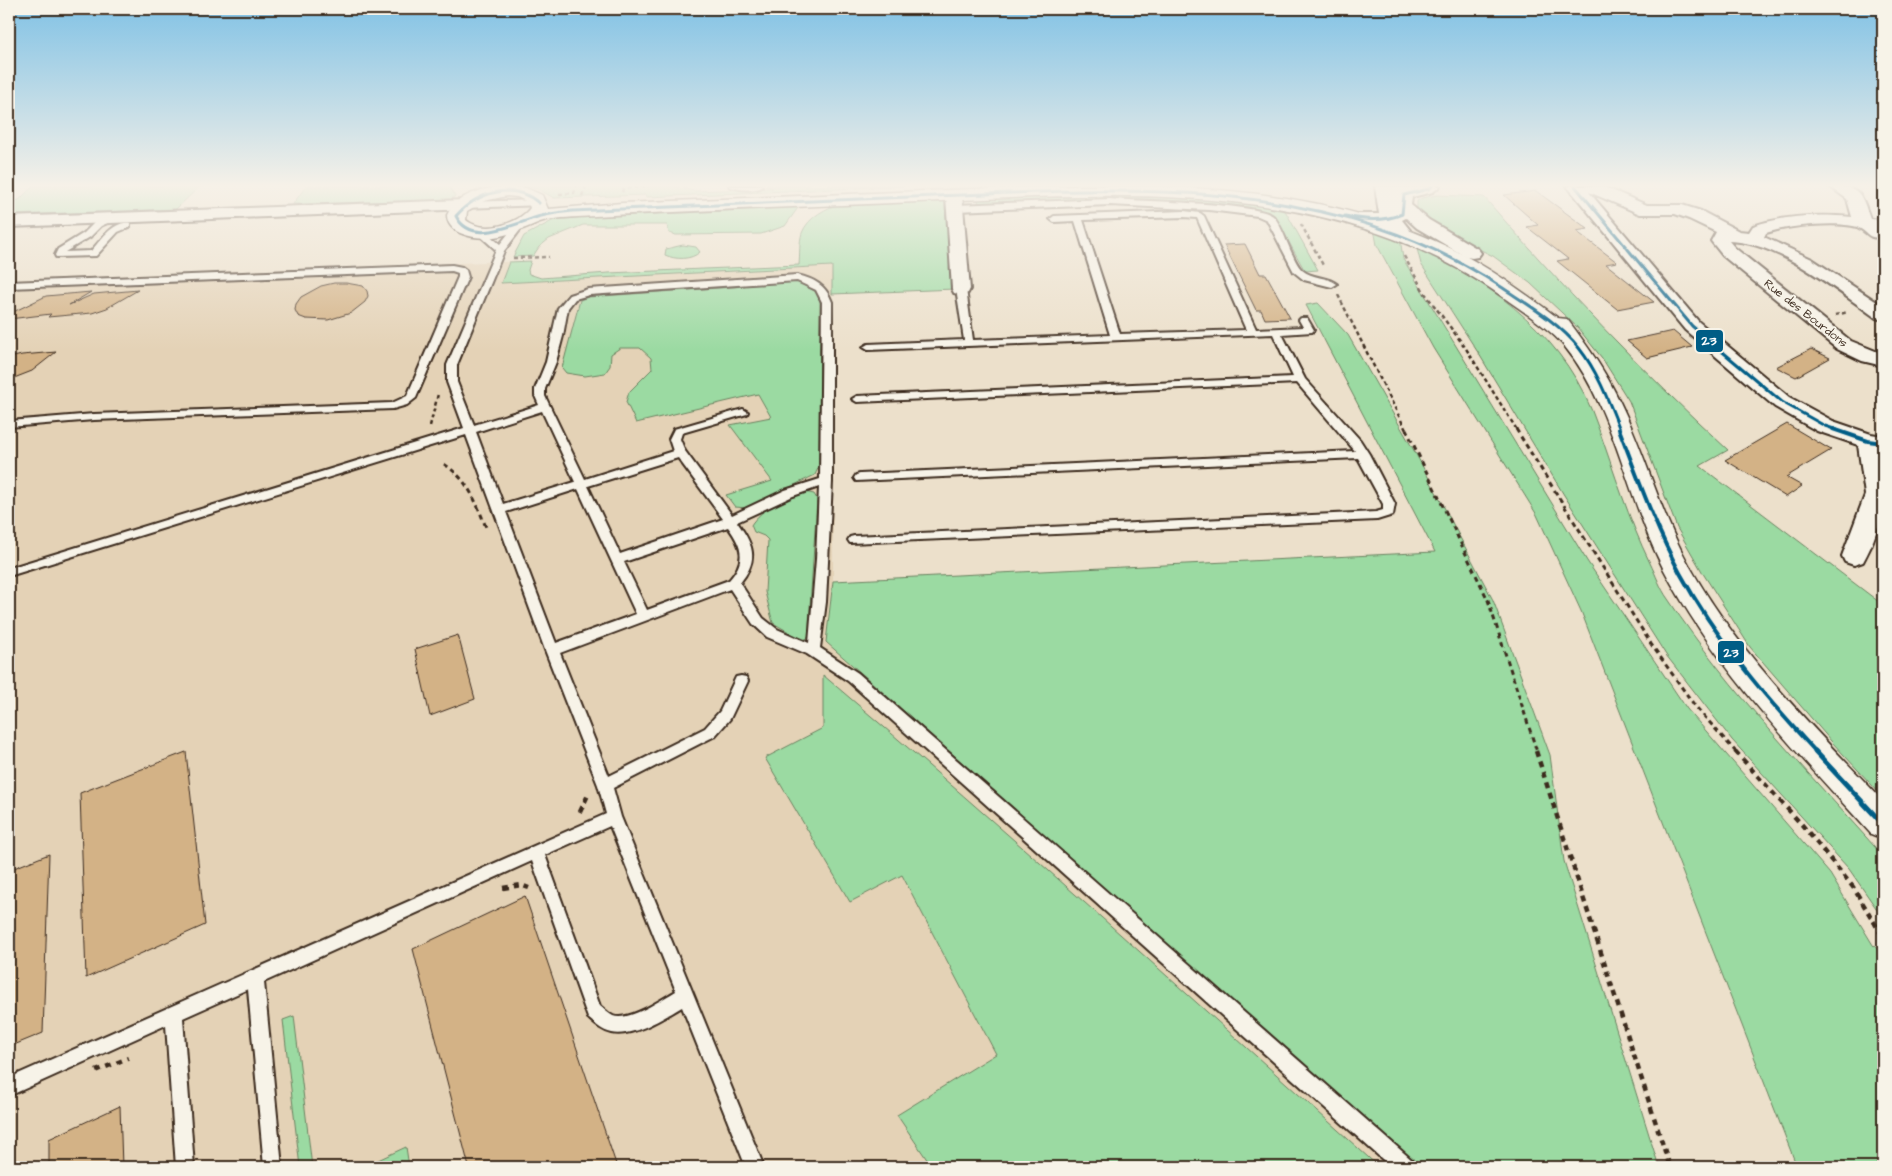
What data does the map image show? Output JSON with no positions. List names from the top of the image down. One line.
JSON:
{"streets":{"street":["Rue des Bourdons"]},"lines":["transit line 23"]}
